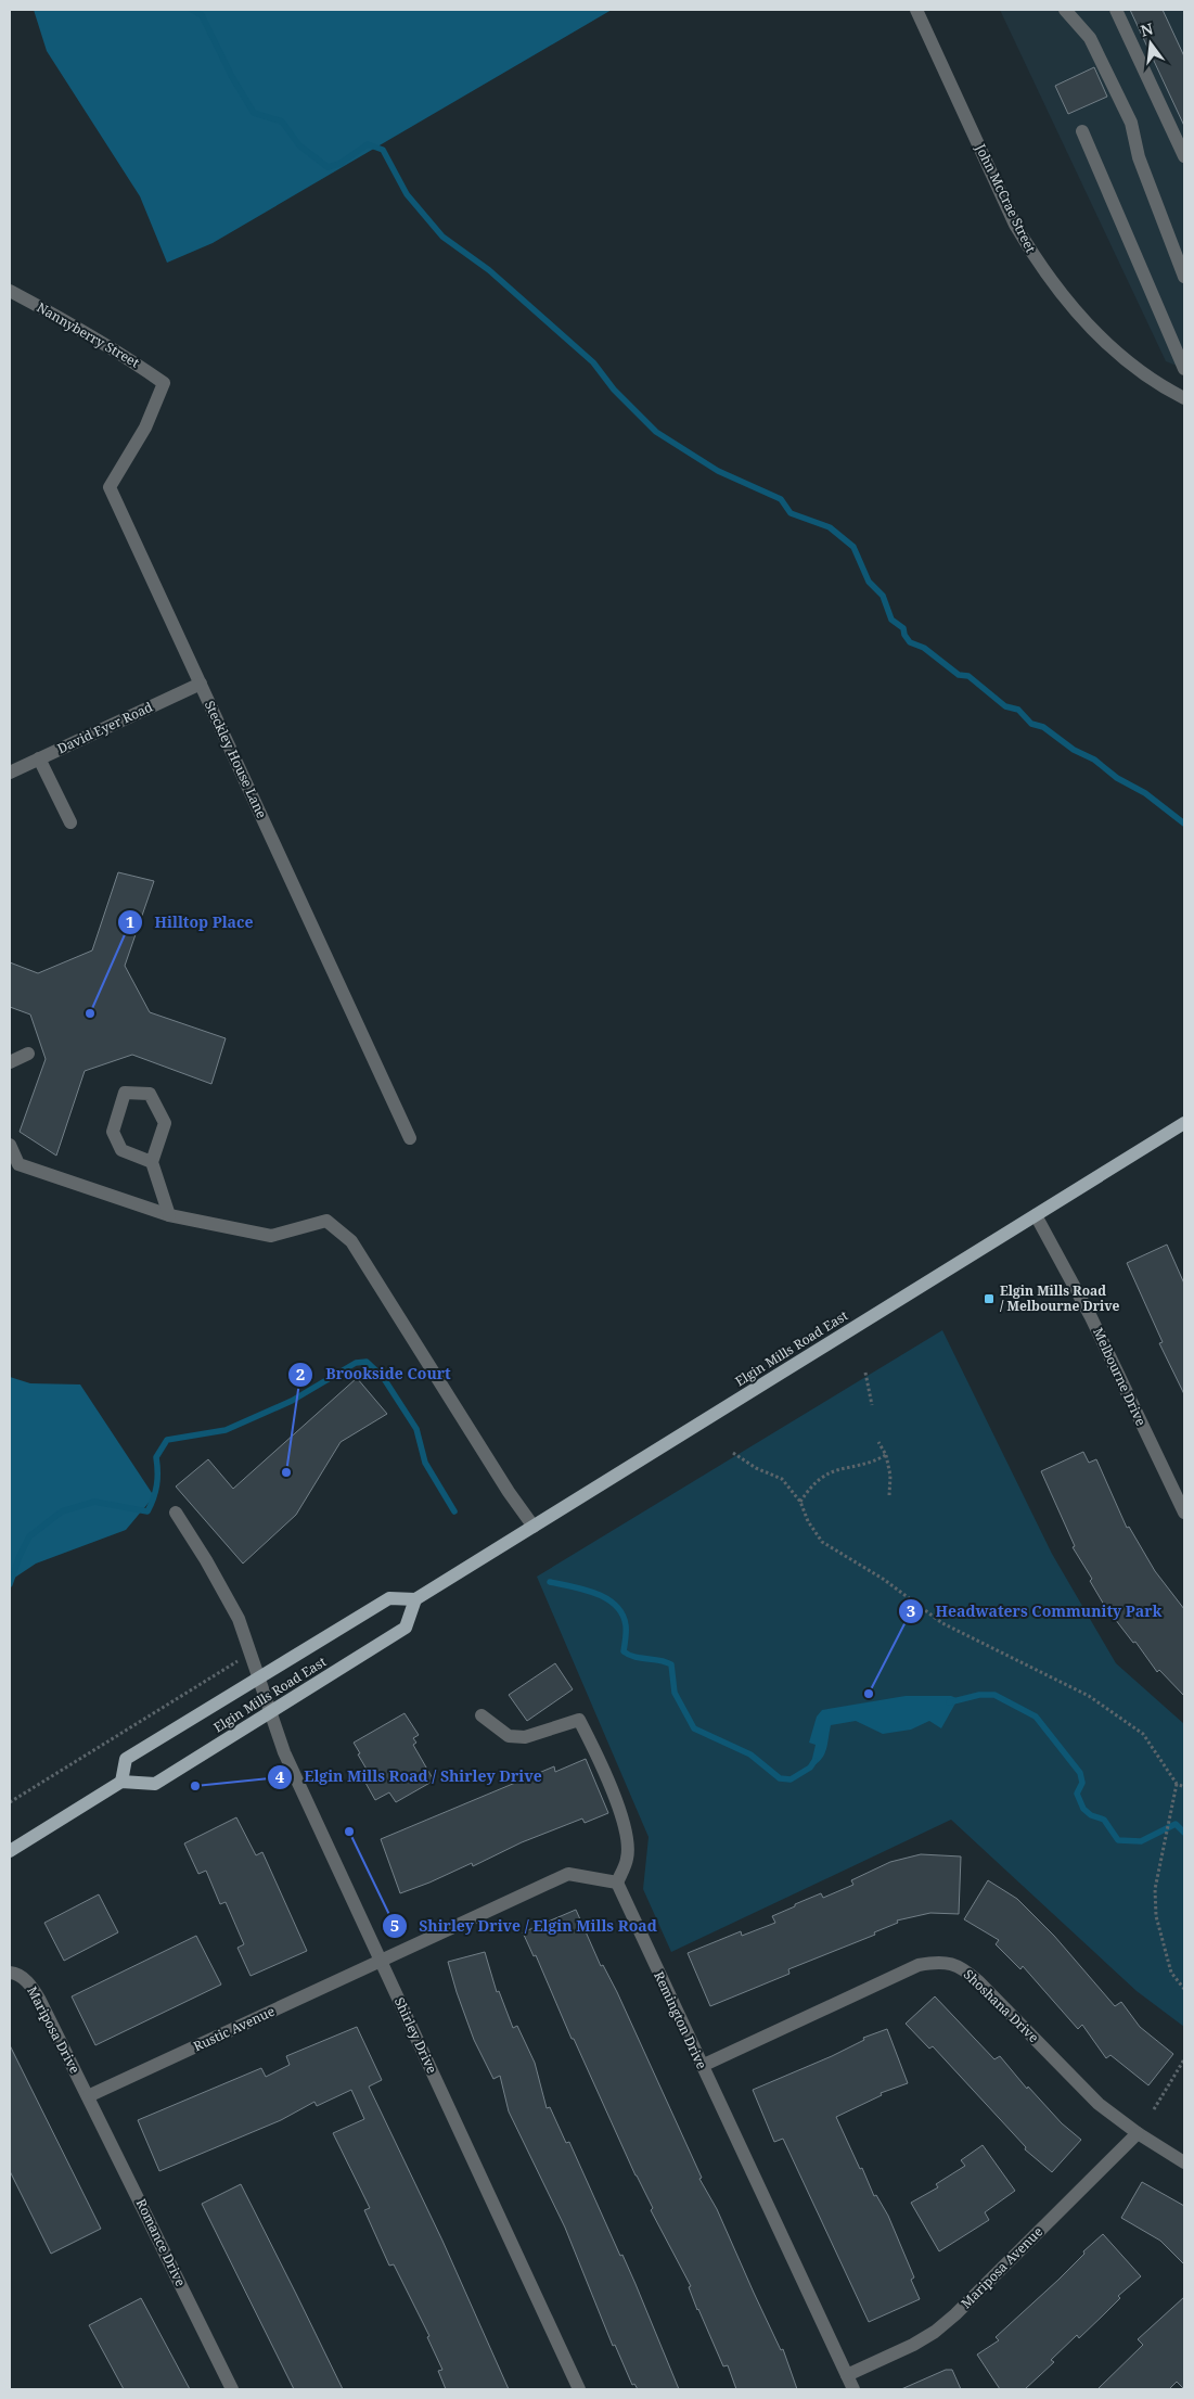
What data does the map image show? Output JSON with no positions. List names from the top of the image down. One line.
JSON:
{"streets":{"main road":["Elgin Mills Road East"],"street":["John McCrae Street","Nannyberry Street","David Eyer Road","Steckley House Lane","Melbourne Drive","Shoshana Drive","Remington Drive","Rustic Avenue","Mariposa Drive","Shirley Drive","Romance Drive","Mariposa Avenue"]},"crossings":[["Nannyberry Street","Steckley House Lane"],["David Eyer Road","Steckley House Lane"],["Elgin Mills Road East","Melbourne Drive"],["Elgin Mills Road East","Shirley Drive"],["Shoshana Drive","Remington Drive"],["Shoshana Drive","Mariposa Avenue"],["Remington Drive","Mariposa Avenue"],["Rustic Avenue","Mariposa Drive"],["Rustic Avenue","Shirley Drive"],["Rustic Avenue","Romance Drive"],["Mariposa Drive","Romance Drive"]],"places":{"other":["Hilltop Place","Brookside Court","Headwaters Community Park","Elgin Mills Road / Shirley Drive","Shirley Drive / Elgin Mills Road"],"transit":["Elgin Mills Road / Melbourne Drive"]},"north":"top"}
